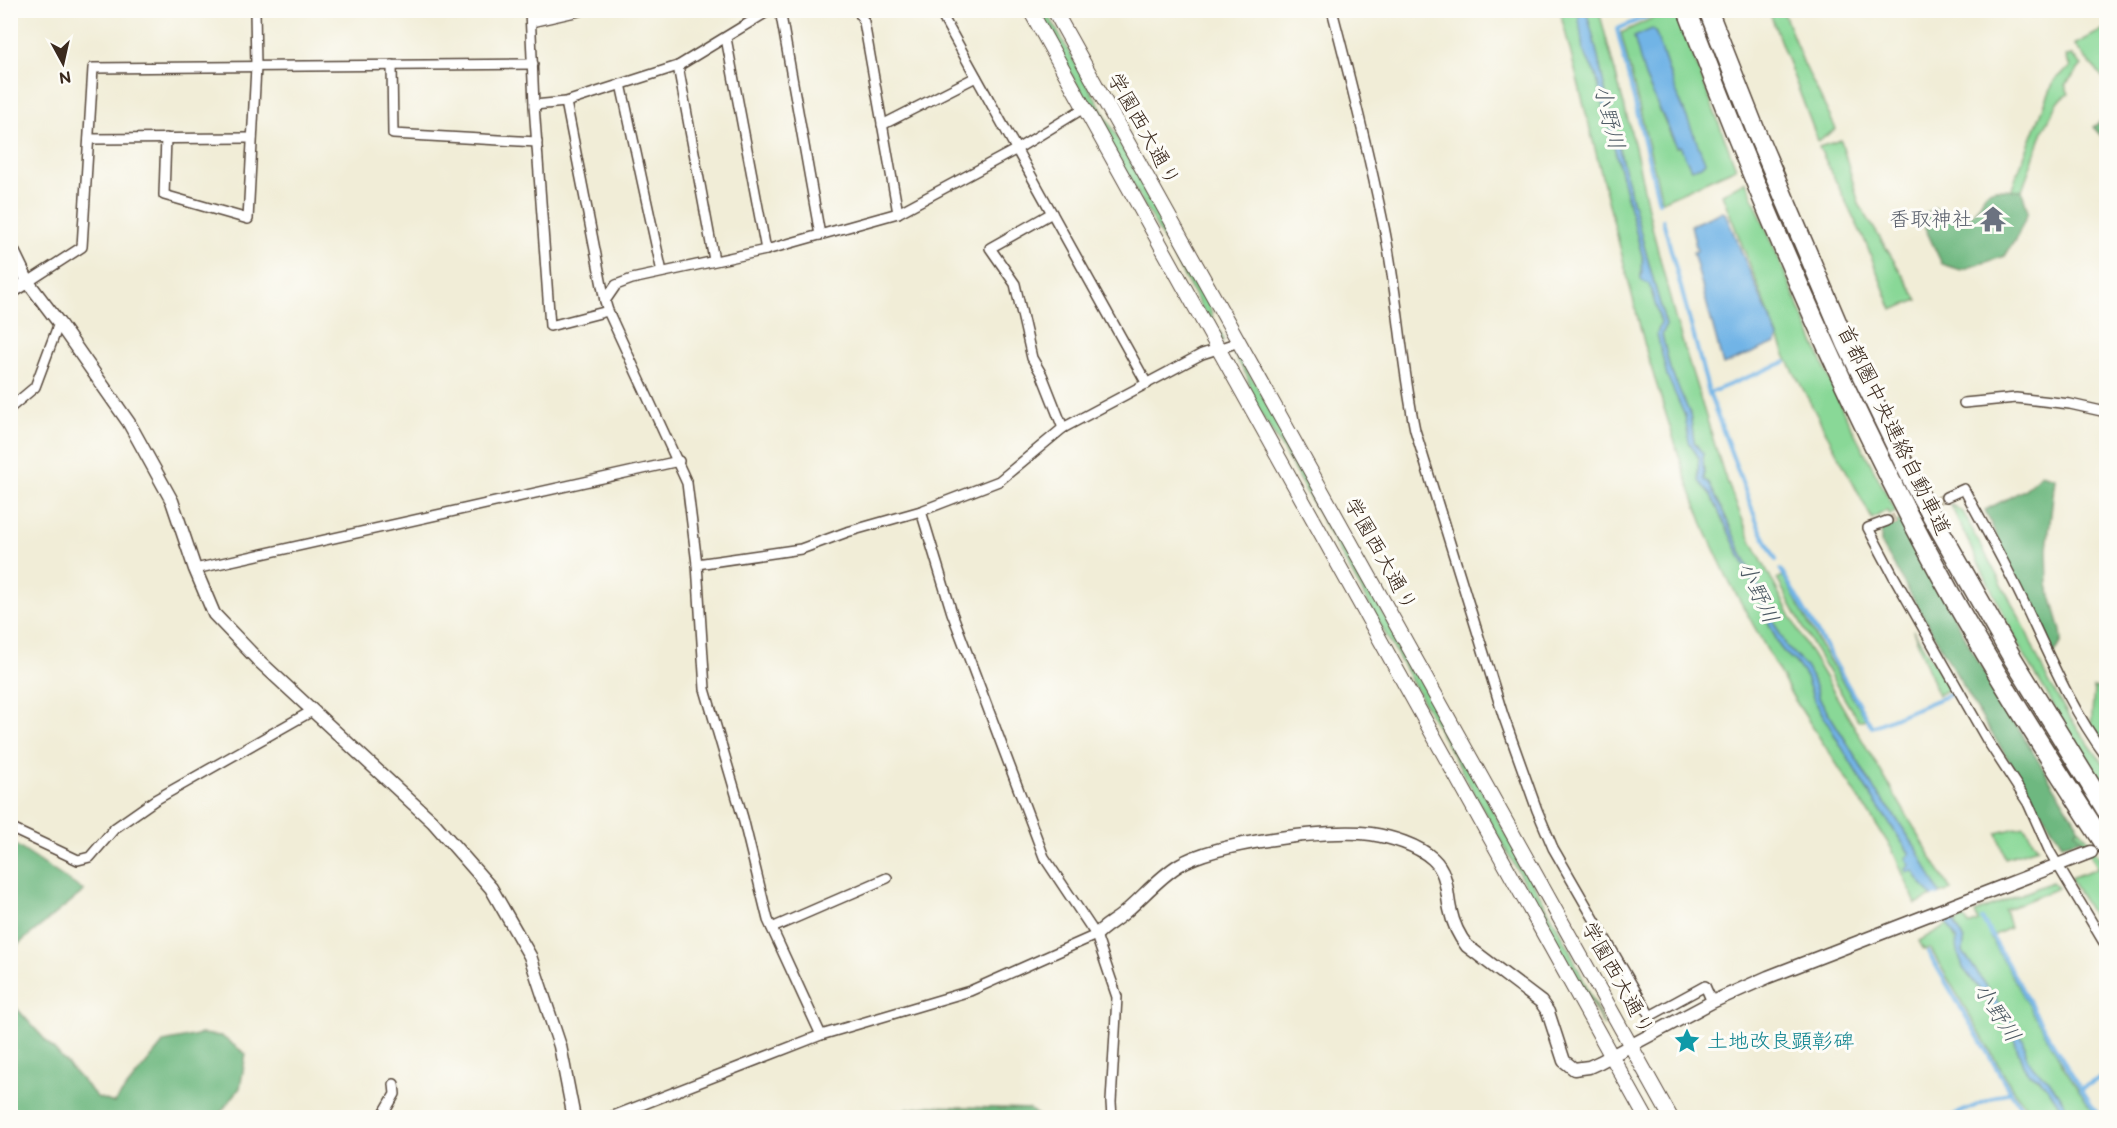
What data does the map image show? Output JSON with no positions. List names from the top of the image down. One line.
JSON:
{"streets":{"highway":["首都圏中央連絡自動車道"],"main road":["学園西大通り"]},"water":["小野川"],"places":{"temple":["香取神社"],"place":["土地改良顕彰碑"]},"north":"bottom"}
